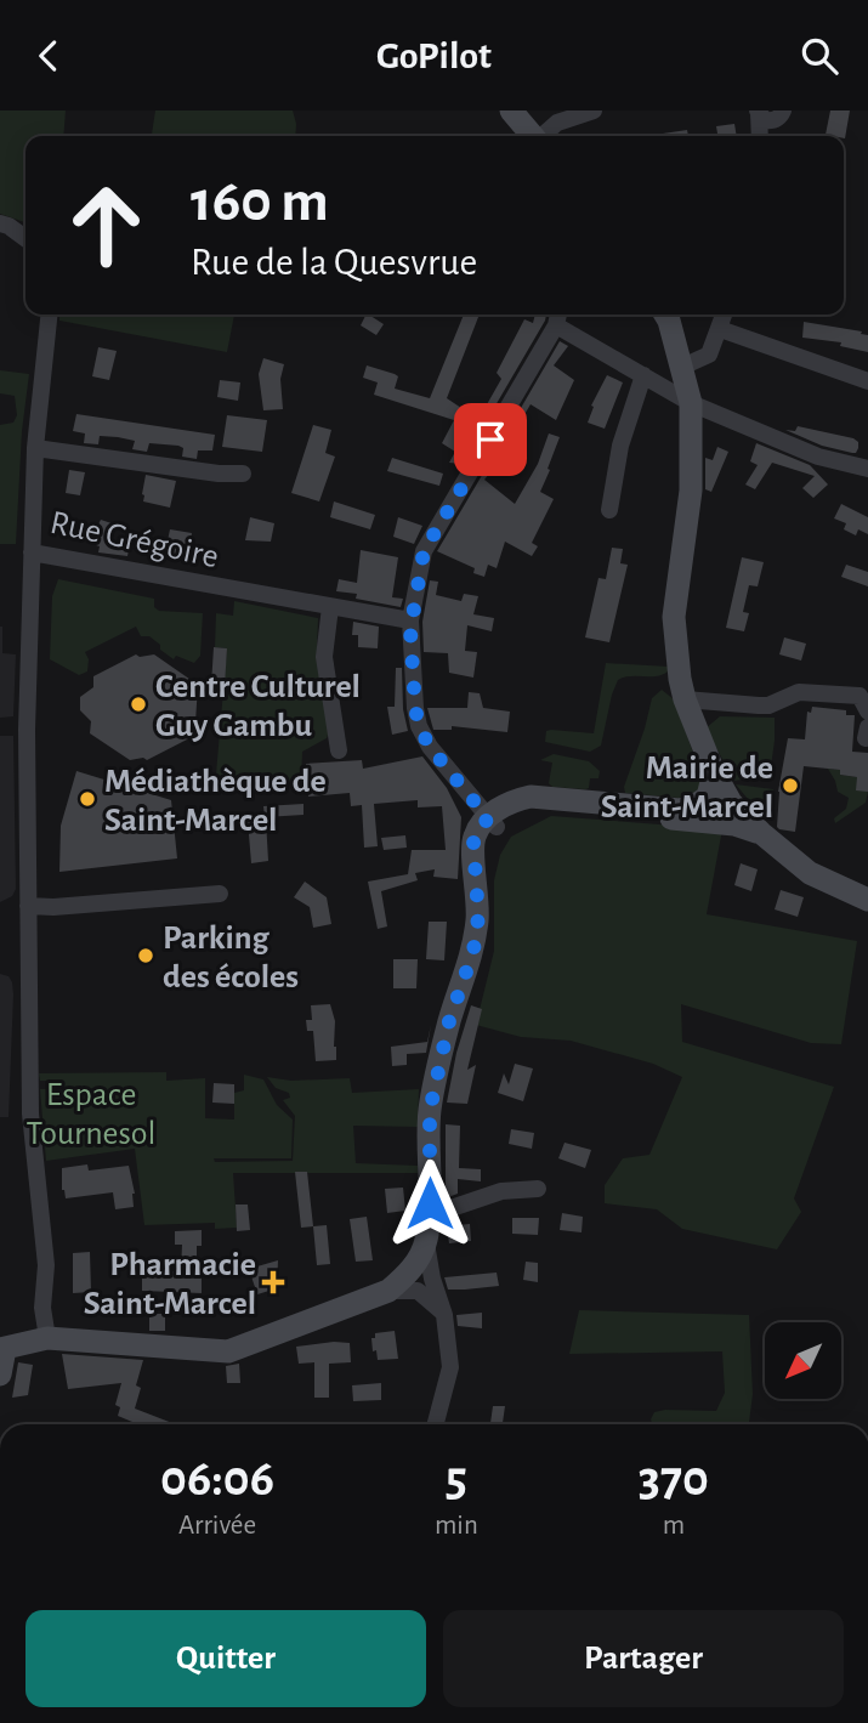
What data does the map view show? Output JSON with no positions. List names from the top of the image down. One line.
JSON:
{"streets":{"street":["Rue Grégoire"]},"parks":["Espace Tournesol"],"places":{"other":["Centre Culturel Guy Gambu","Mairie de Saint-Marcel","Médiathèque de Saint-Marcel","Parking des écoles"],"health":["Pharmacie Saint-Marcel"]},"north":"bottom left","page":{"header":"GoPilot","turn":["160 m","Rue de la Quesvrue"],"eta":["06:06","Arrivée","5","min","370","m"],"buttons":["Quitter","Partager"]}}
